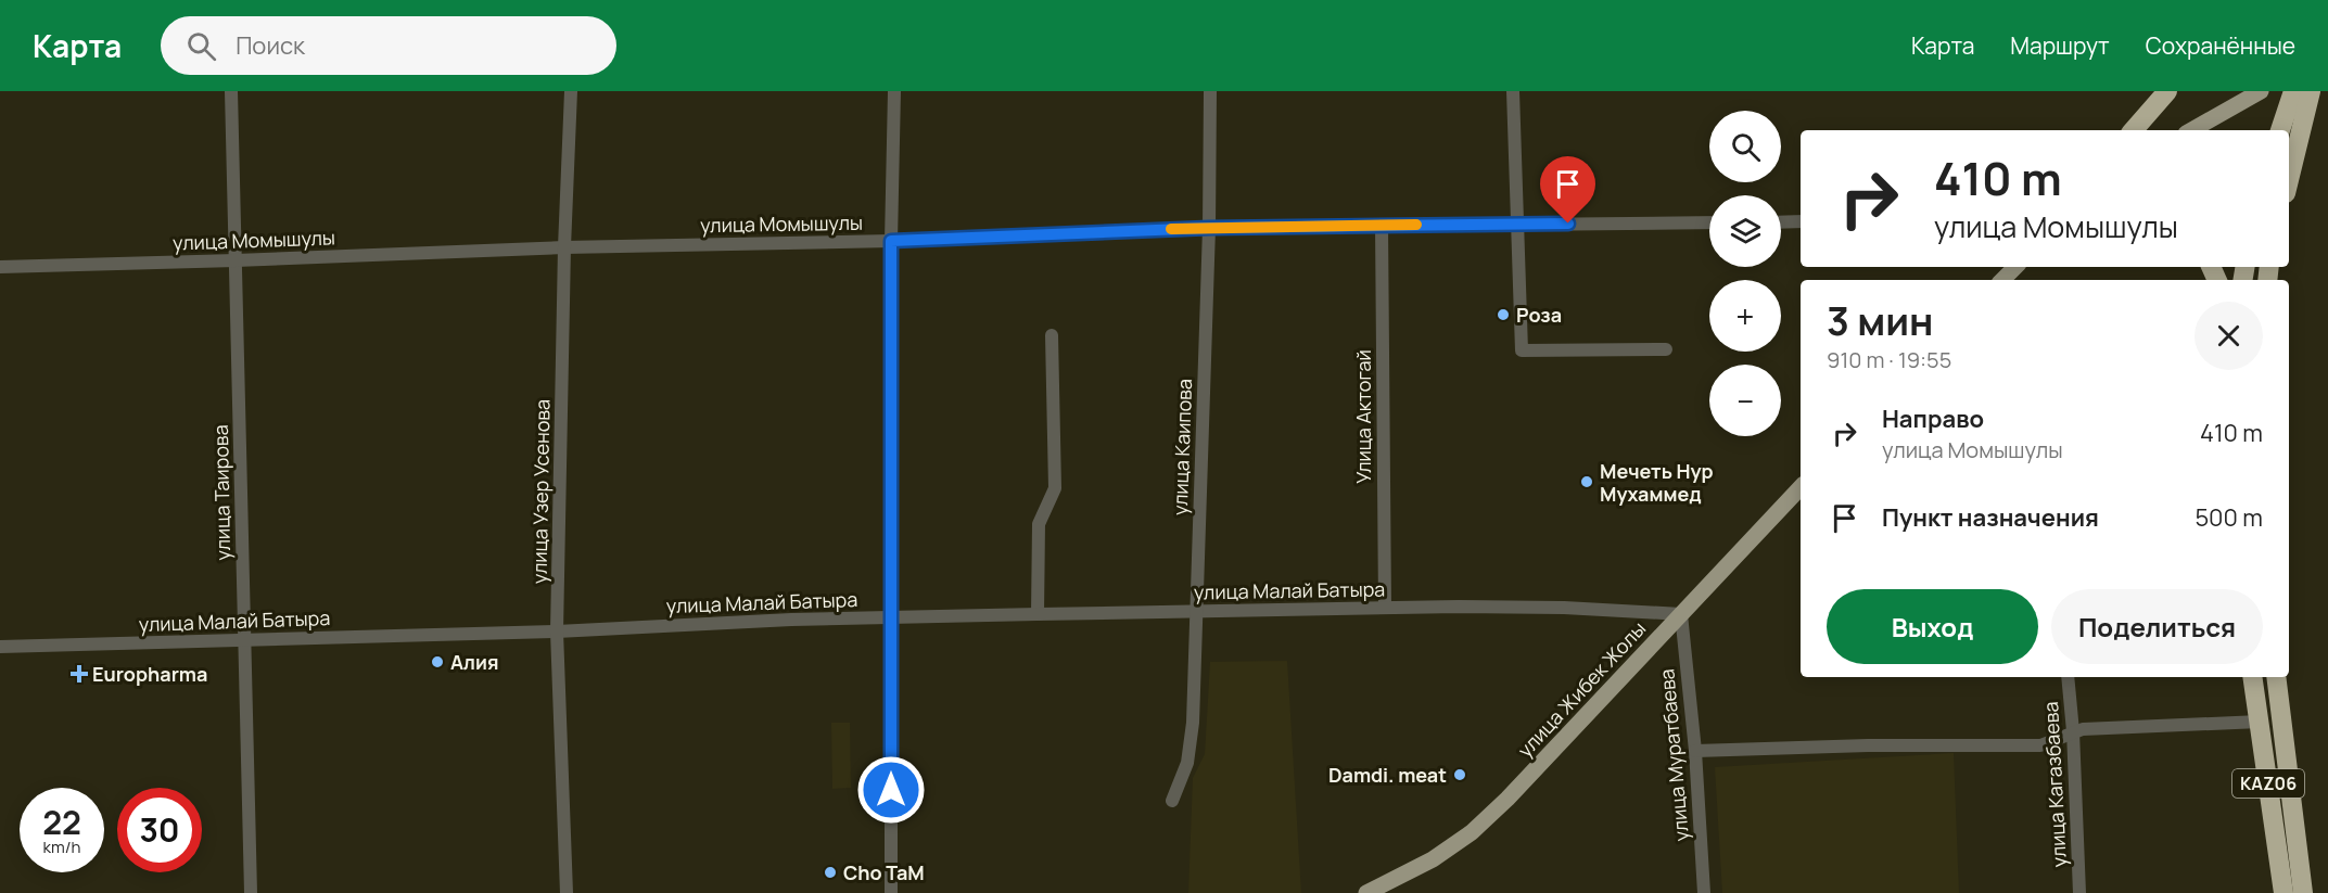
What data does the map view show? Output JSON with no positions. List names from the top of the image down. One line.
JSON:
{"streets":{"highway":["KAZ06"],"main road":["улица Жибек Жолы"],"street":["улица Момышулы","Улица Актогай","улица Каипова","улица Узер Усенова","улица Таирова","улица Малай Батыра","улица Муратбаева","улица Кагазбаева"]},"crossings":[["улица Момышулы","Улица Актогай"],["улица Момышулы","улица Каипова"],["улица Момышулы","улица Узер Усенова"],["улица Момышулы","улица Таирова"],["Улица Актогай","улица Малай Батыра"],["улица Каипова","улица Малай Батыра"],["улица Узер Усенова","улица Малай Батыра"],["улица Таирова","улица Малай Батыра"],["улица Малай Батыра","улица Жибек Жолы"],["улица Малай Батыра","улица Муратбаева"],["улица Жибек Жолы","улица Муратбаева"]],"places":{"other":["Роза","Мечеть Нур Мухаммед","Алия","Damdi. meat","Cho TaM"],"health":["Europharma"]},"page":{"header":"Карта","search":"Поиск","nav":["Карта","Маршрут","Сохранённые"],"map_buttons":["+","−"],"turn":["410 m","улица Момышулы"],"heading":["3 мин","910 m · 19:55"],"list":[{"name":"Направо","note":"улица Момышулы","value":"410 m"},{"name":"Пункт назначения","value":"500 m"}],"buttons":["Выход","Поделиться"],"speed":"22 km/h","limit":"30"}}
